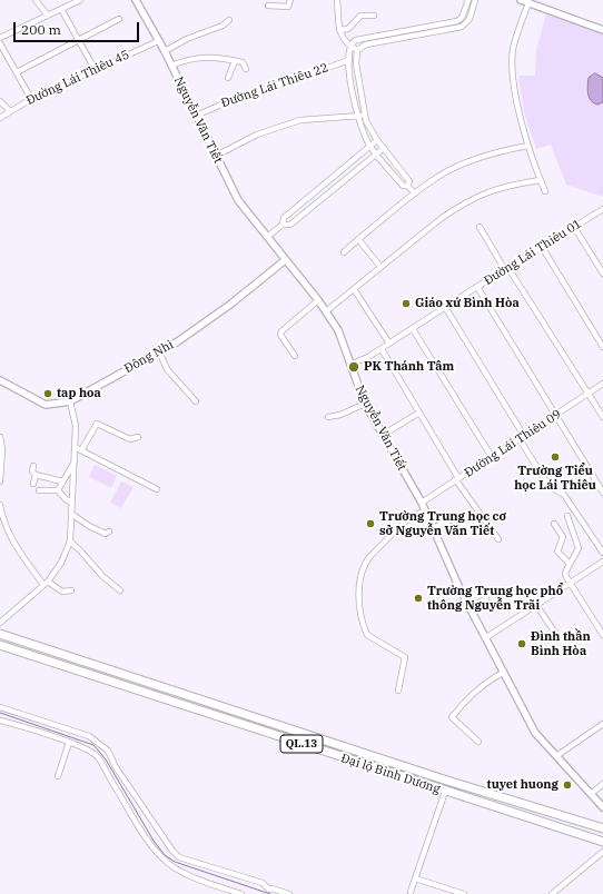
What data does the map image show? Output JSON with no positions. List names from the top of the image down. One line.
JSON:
{"streets":{"highway":["QL.13","Đại lộ Bình Dương"],"street":["Đường Lái Thiêu 45","Đường Lái Thiêu 22","Nguyễn Văn Tiết","Đường Lái Thiêu 01","Đông Nhì","Đường Lái Thiêu 09"]},"crossings":[["Đường Lái Thiêu 45","Nguyễn Văn Tiết"],["Đường Lái Thiêu 22","Nguyễn Văn Tiết"],["Nguyễn Văn Tiết","Đường Lái Thiêu 01"],["Nguyễn Văn Tiết","Đông Nhì"],["Nguyễn Văn Tiết","Đường Lái Thiêu 09"]],"places":["Giáo xứ Bình Hòa","PK Thánh Tâm","tap hoa","Trường Tiểu học Lái Thiêu","Trường Trung học cơ sở Nguyễn Văn Tiết","Trường Trung học phổ thông Nguyễn Trãi","Đình thần Bình Hòa","tuyet huong"],"scale_bar":"200 m"}
